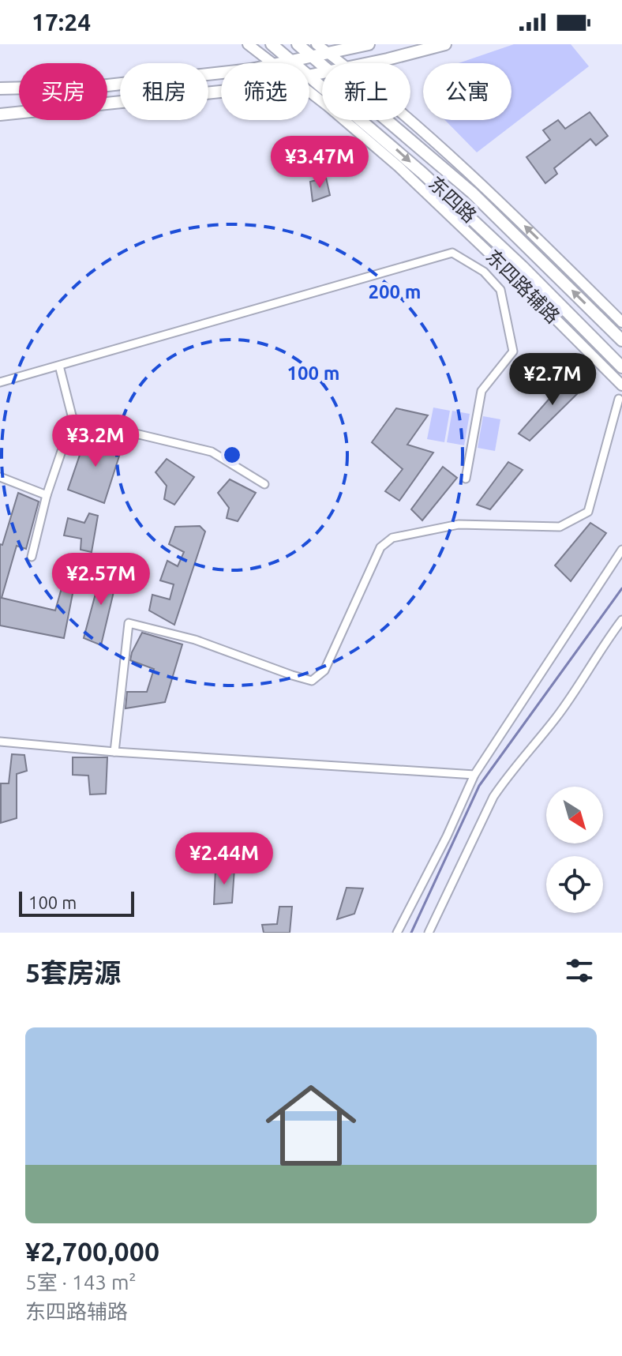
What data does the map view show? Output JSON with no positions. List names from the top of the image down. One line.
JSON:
{"streets":{"main road":["东四路","东四路辅路"]},"scale_bar":"100 m","north":"bottom right","page":{"status":"17:24","chip":["买房","租房","筛选","新上","公寓"],"price":["¥3.47M","¥2.7M","¥3.2M","¥2.57M","¥2.44M"],"scale":"100 m","heading":"5套房源","list":[{"name":"¥2,700,000","note":"5室 · 143 m² · 东四路辅路"}]},"rings":["200 m","100 m"]}
